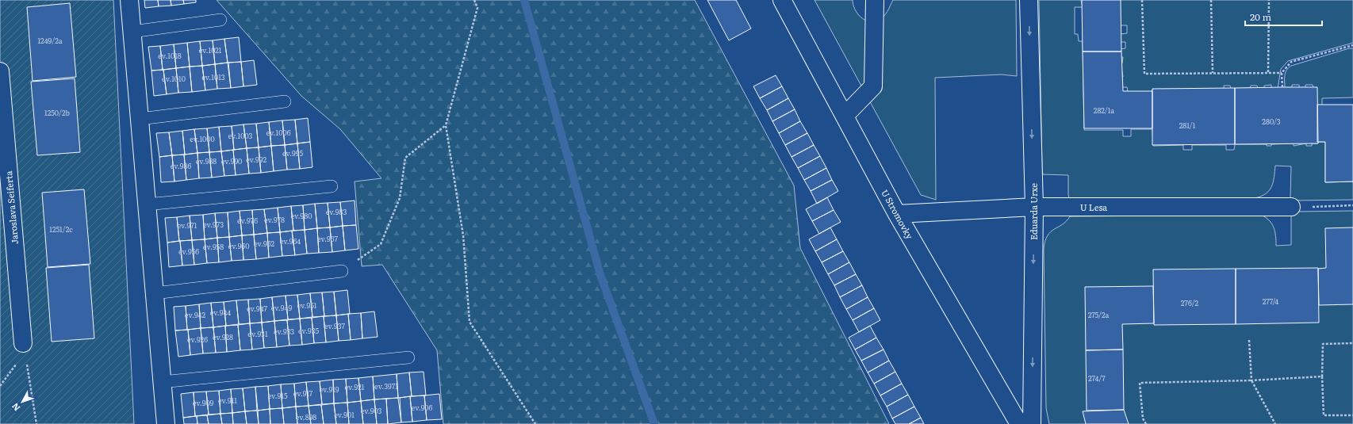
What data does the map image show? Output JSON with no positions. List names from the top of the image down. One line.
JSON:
{"streets":{"street":["U Lesa","Jaroslava Seiferta","Eduarda Urxe","U Stromovky"]},"crossings":[["U Lesa","Eduarda Urxe"],["U Lesa","U Stromovky"]],"one_way":["Eduarda Urxe"],"house_numbers":["1249/2a","ev.1021","ev.1018","ev.1013","ev.1010","282/1a","1250/2b","280/3","281/1","ev.1006","ev.1003","ev.1000","ev.995","ev.992","ev.988","ev.990","ev.986","ev.983","ev.980","ev.978","ev.976","ev.973","ev.971","1251/2c","ev.967","ev.964","ev.962","ev.960","ev.958","ev.956","277/4","276/2","ev.951","ev.949","ev.947","ev.944","ev.942","275/2a","ev.937","ev.935","ev.933","ev.931","ev.928","ev.926","274/7","ev.3971","ev.921","ev.919","ev.917","ev.915","ev.911","ev.909","ev.906","ev.903","ev.901","ev.898"],"scale_bar":"20 m","north":"bottom left"}
